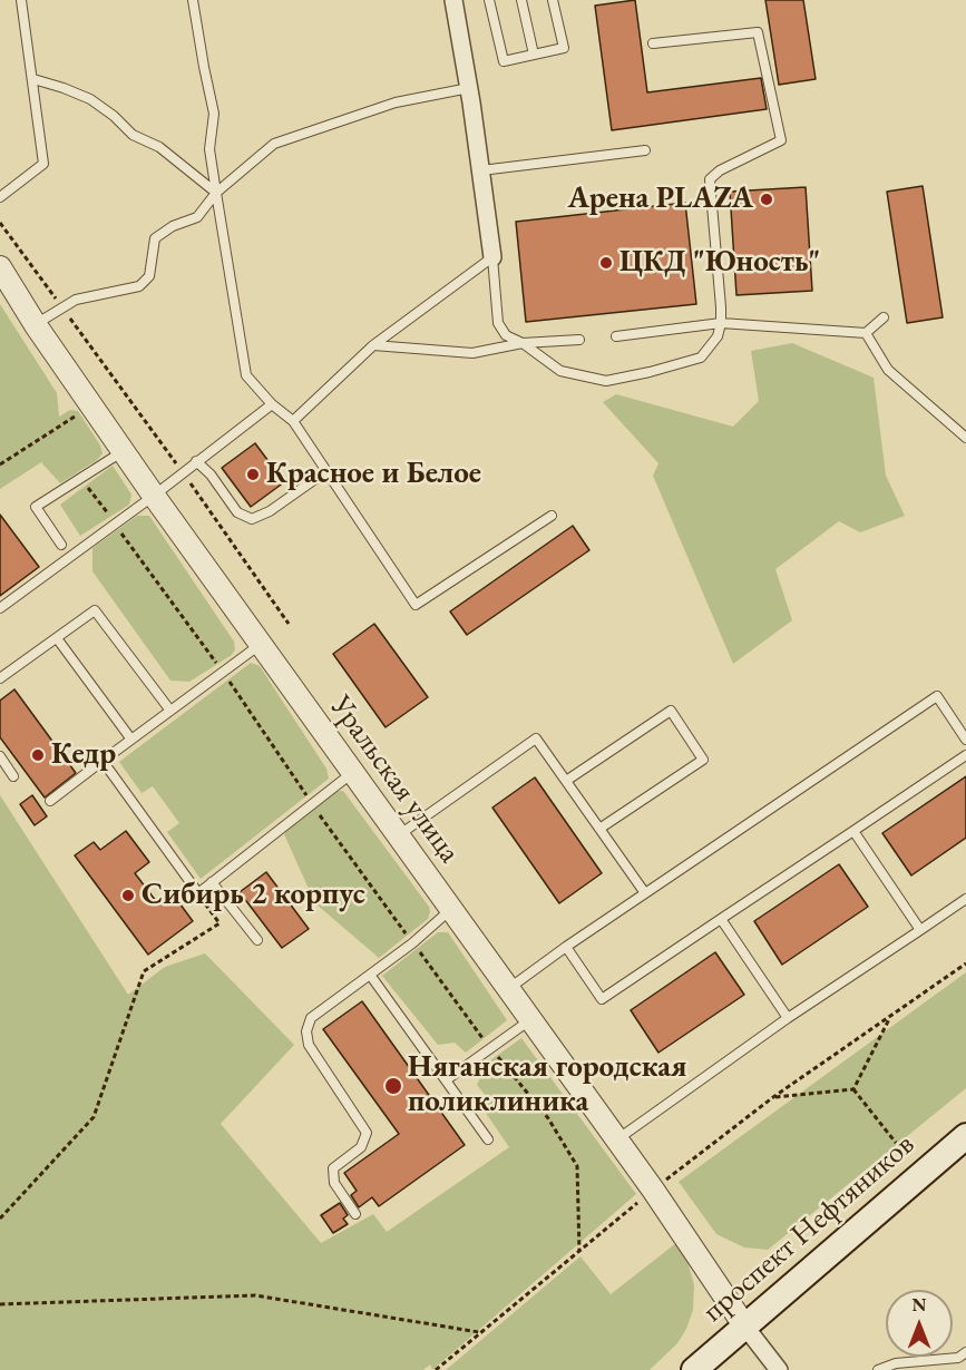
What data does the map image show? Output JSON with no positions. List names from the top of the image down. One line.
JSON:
{"streets":{"main road":["проспект Нефтяников"],"street":["Уральская улица"]},"crossings":[["Уральская улица","проспект Нефтяников"]],"places":["Арена PLAZA","ЦКД \"Юность\"","Красное и Белое","Кедр","Сибирь 2 корпус","Няганская городская поликлиника"],"north":"top"}
